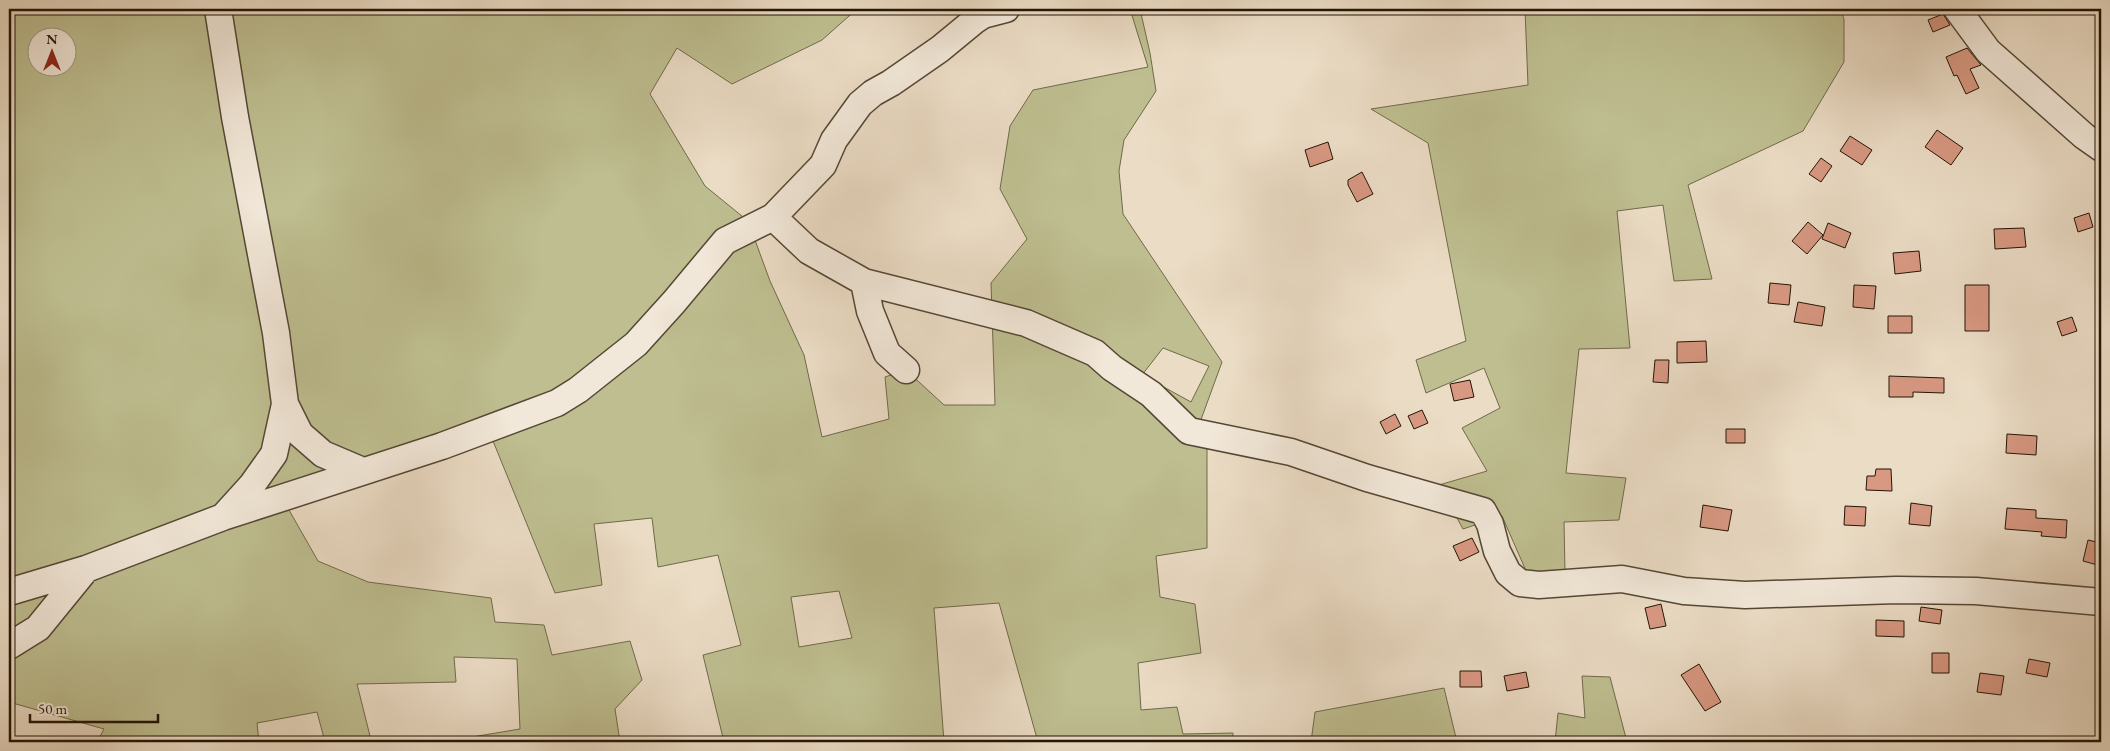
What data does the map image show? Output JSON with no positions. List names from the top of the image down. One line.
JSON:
{"scale_bar":"50 m","north":"top"}
